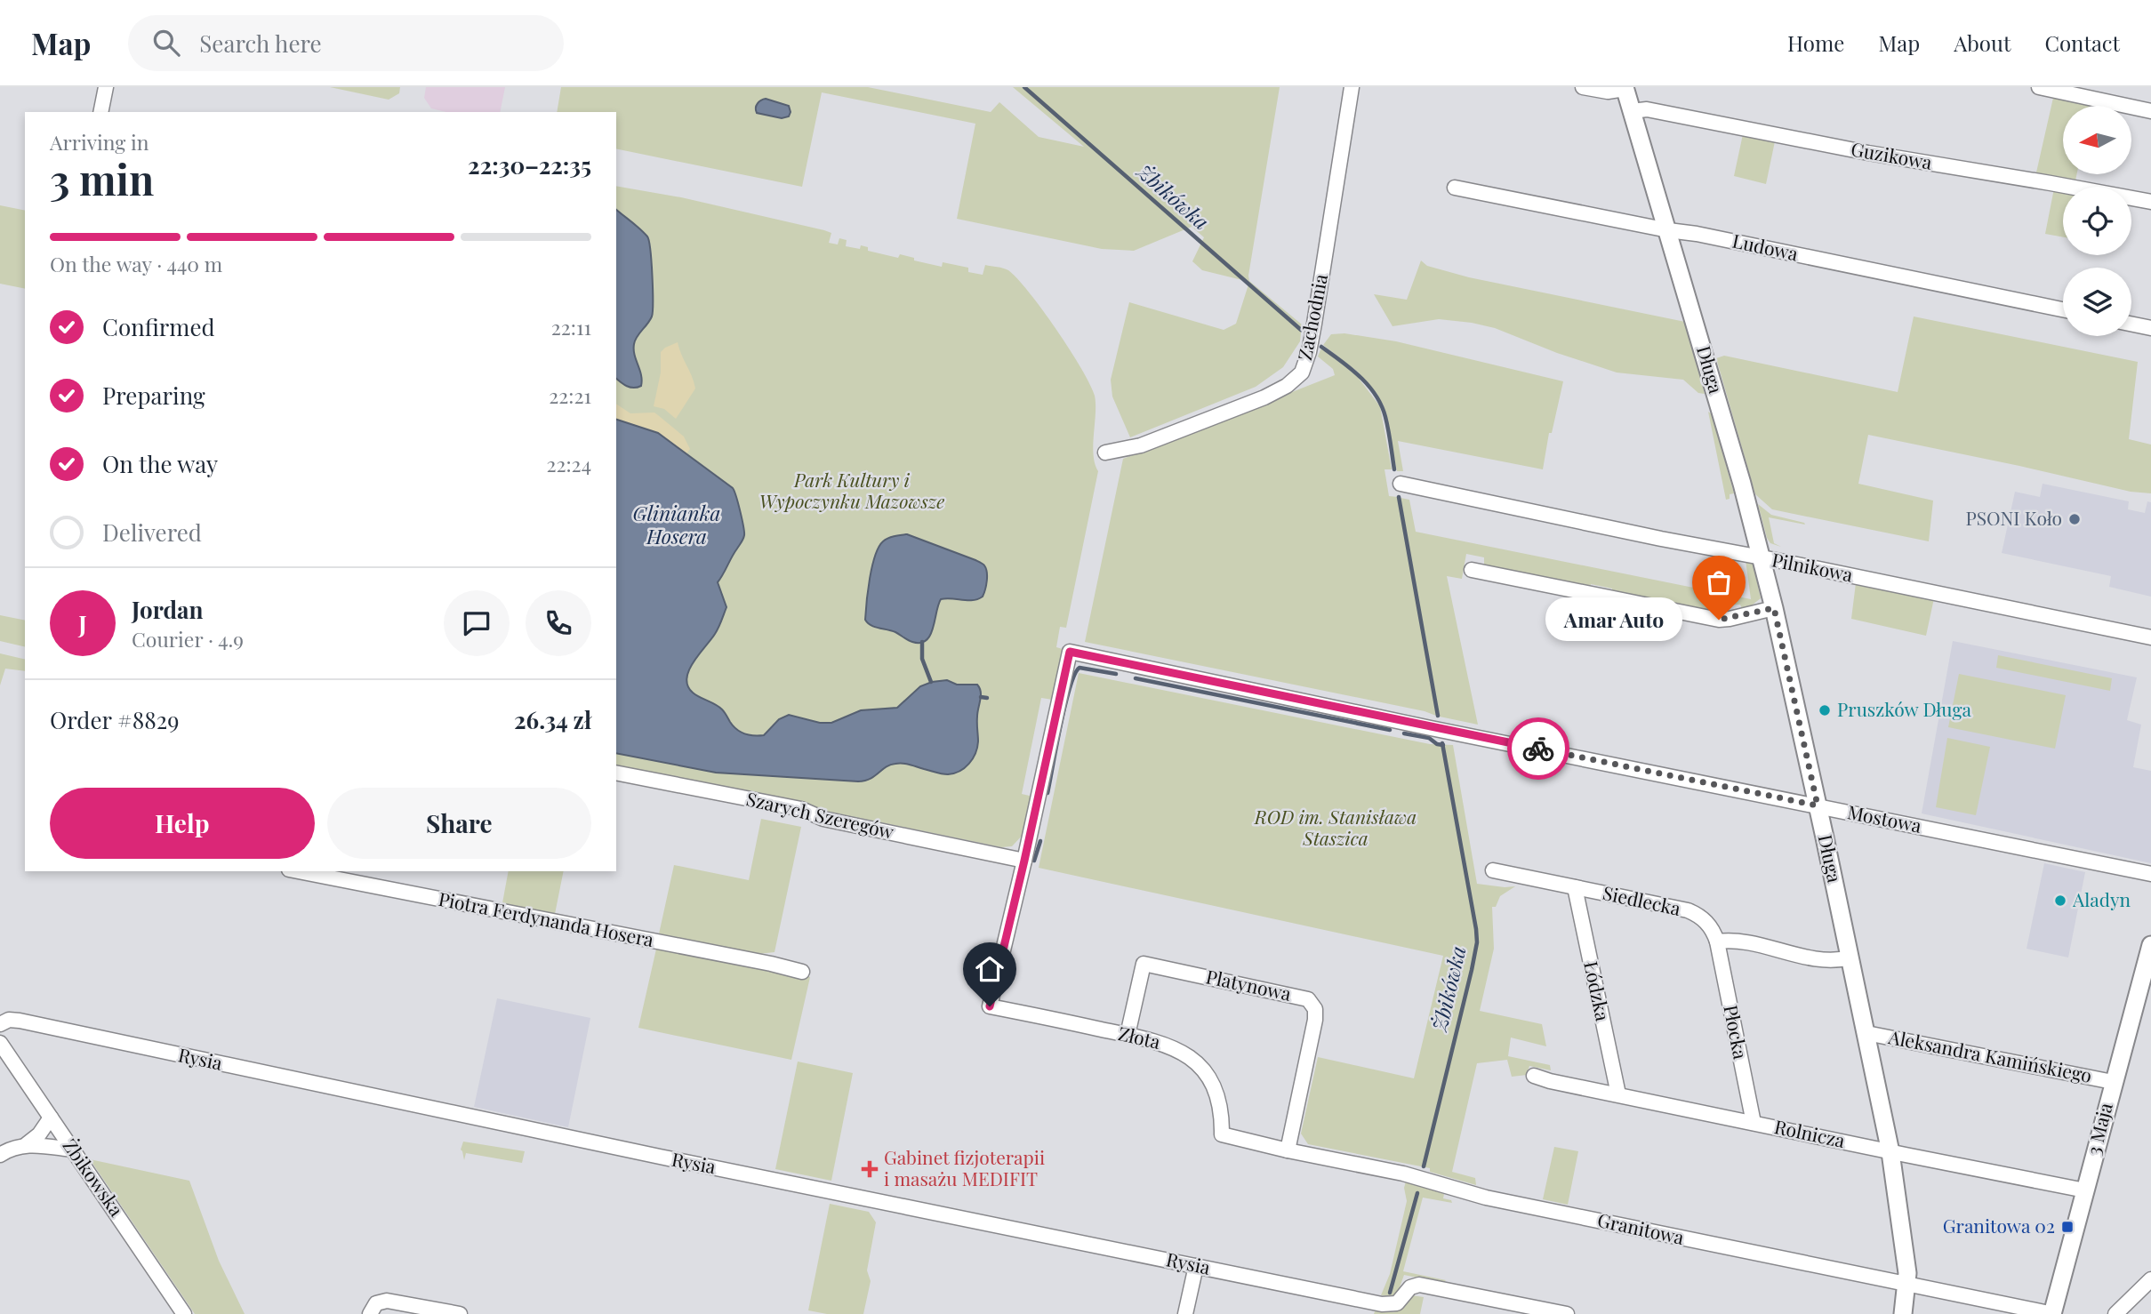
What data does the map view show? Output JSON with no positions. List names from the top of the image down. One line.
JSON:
{"streets":{"street":["Guzikowa","Ludowa","Zachodnia","Długa","Pilnikowa","Szarych Szeregów","Mostowa","Siedlecka","Piotra Ferdynanda Hosera","Platynowa","Łódzka","Płocka","Złota","Aleksandra Kamińskiego","Rysia","3 Maja","Rolnicza","Żbikowska","Granitowa"]},"crossings":[["Guzikowa","Długa"],["Ludowa","Długa"],["Długa","Pilnikowa"],["Długa","Mostowa"],["Długa","Aleksandra Kamińskiego"],["Długa","Rolnicza"],["Długa","Granitowa"],["Szarych Szeregów","Mostowa"],["Szarych Szeregów","Złota"],["Mostowa","Złota"],["Siedlecka","Łódzka"],["Siedlecka","Płocka"],["Platynowa","Złota"],["Platynowa","Granitowa"],["Łódzka","Rolnicza"],["Płocka","Rolnicza"],["Złota","Granitowa"],["Aleksandra Kamińskiego","3 Maja"],["3 Maja","Rolnicza"],["3 Maja","Granitowa"]],"water":["Żbikówka","Glinianka Hosera"],"parks":["Park Kultury i Wypoczynku Mazowsze","ROD im. Stanisława Staszica"],"places":{"other":["PSONI Koło","Amar Auto","Pruszków Długa","Aladyn"],"health":["Gabinet fizjoterapii i masażu MEDIFIT"],"transit":["Granitowa 02"]},"north":"left","page":{"header":"Map","search":"Search here","nav":["Home","Map","About","Contact"],"heading":["3 min","Arriving in","22:30–22:35"],"panel":["Jordan","Courier · 4.9","Order #8829","26.34 zł"],"bar":"On the way · 440 m","list":[["Confirmed","22:11"],["Preparing","22:21"],["On the way","22:24"],"Delivered"],"round":"J","bubble":"Amar Auto","buttons":["Help","Share"]}}
